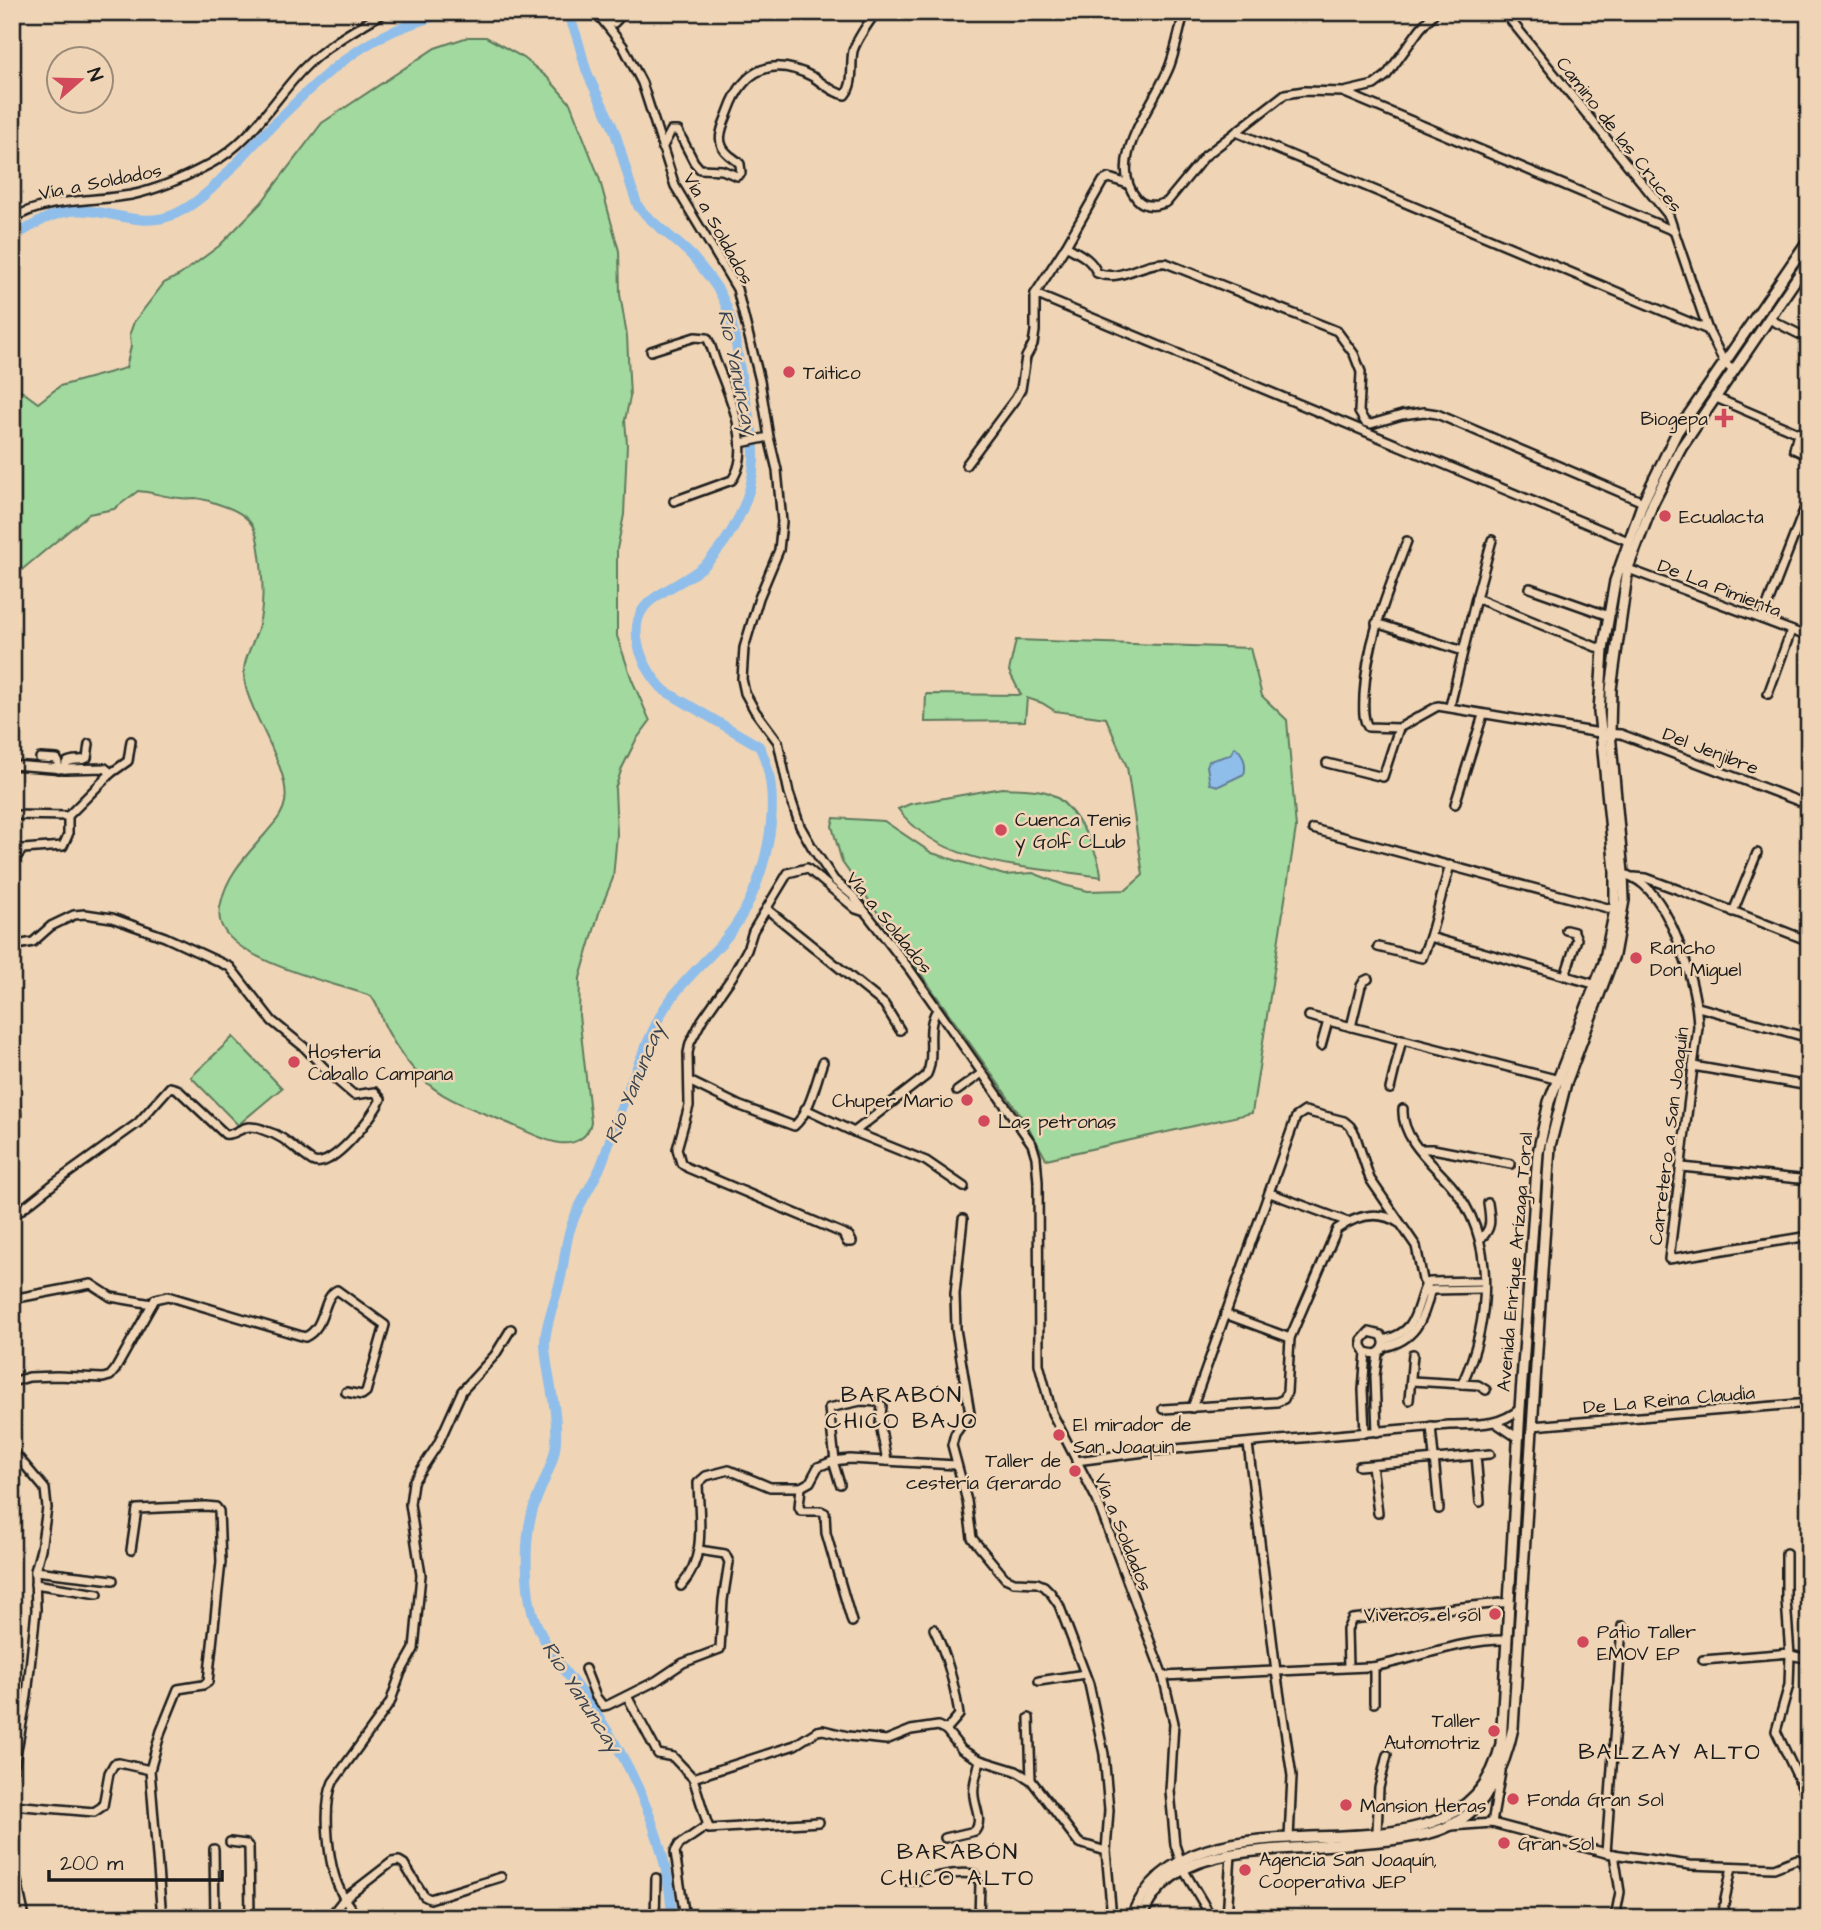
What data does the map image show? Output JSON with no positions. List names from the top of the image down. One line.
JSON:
{"streets":{"main road":["Avenida Enrique Arízaga Toral"],"street":["Camino de las Cruces","Vía a Soldados","De La Pimienta","Del Jenjibre","Carretero a San Joaquín","De La Reina Claudia"]},"crossings":[["Camino de las Cruces","Avenida Enrique Arízaga Toral"],["Vía a Soldados","Avenida Enrique Arízaga Toral"],["De La Pimienta","Avenida Enrique Arízaga Toral"],["Del Jenjibre","Avenida Enrique Arízaga Toral"],["Carretero a San Joaquín","Avenida Enrique Arízaga Toral"],["Avenida Enrique Arízaga Toral","De La Reina Claudia"]],"districts":["BARABÓN CHICO BAJO","BALZAY ALTO","BARABÓN CHICO ALTO"],"water":["Río Yanuncay"],"places":{"other":["Taitico","Ecualacta","Cuenca Tenis y Golf CLub","Rancho Don Miguel","Hostería Caballo Campana","Chuper Mario","Las petronas","El mirador de San Joaquin","Taller de cestería Gerardo","Viveros el sol","Patio Taller EMOV EP","Taller Automotriz","Fonda Gran Sol","Mansion Heras","Gran Sol","Agencia San Joaquín, Cooperativa JEP"],"health":["Biogepa"]},"scale_bar":"200 m","north":"right"}
